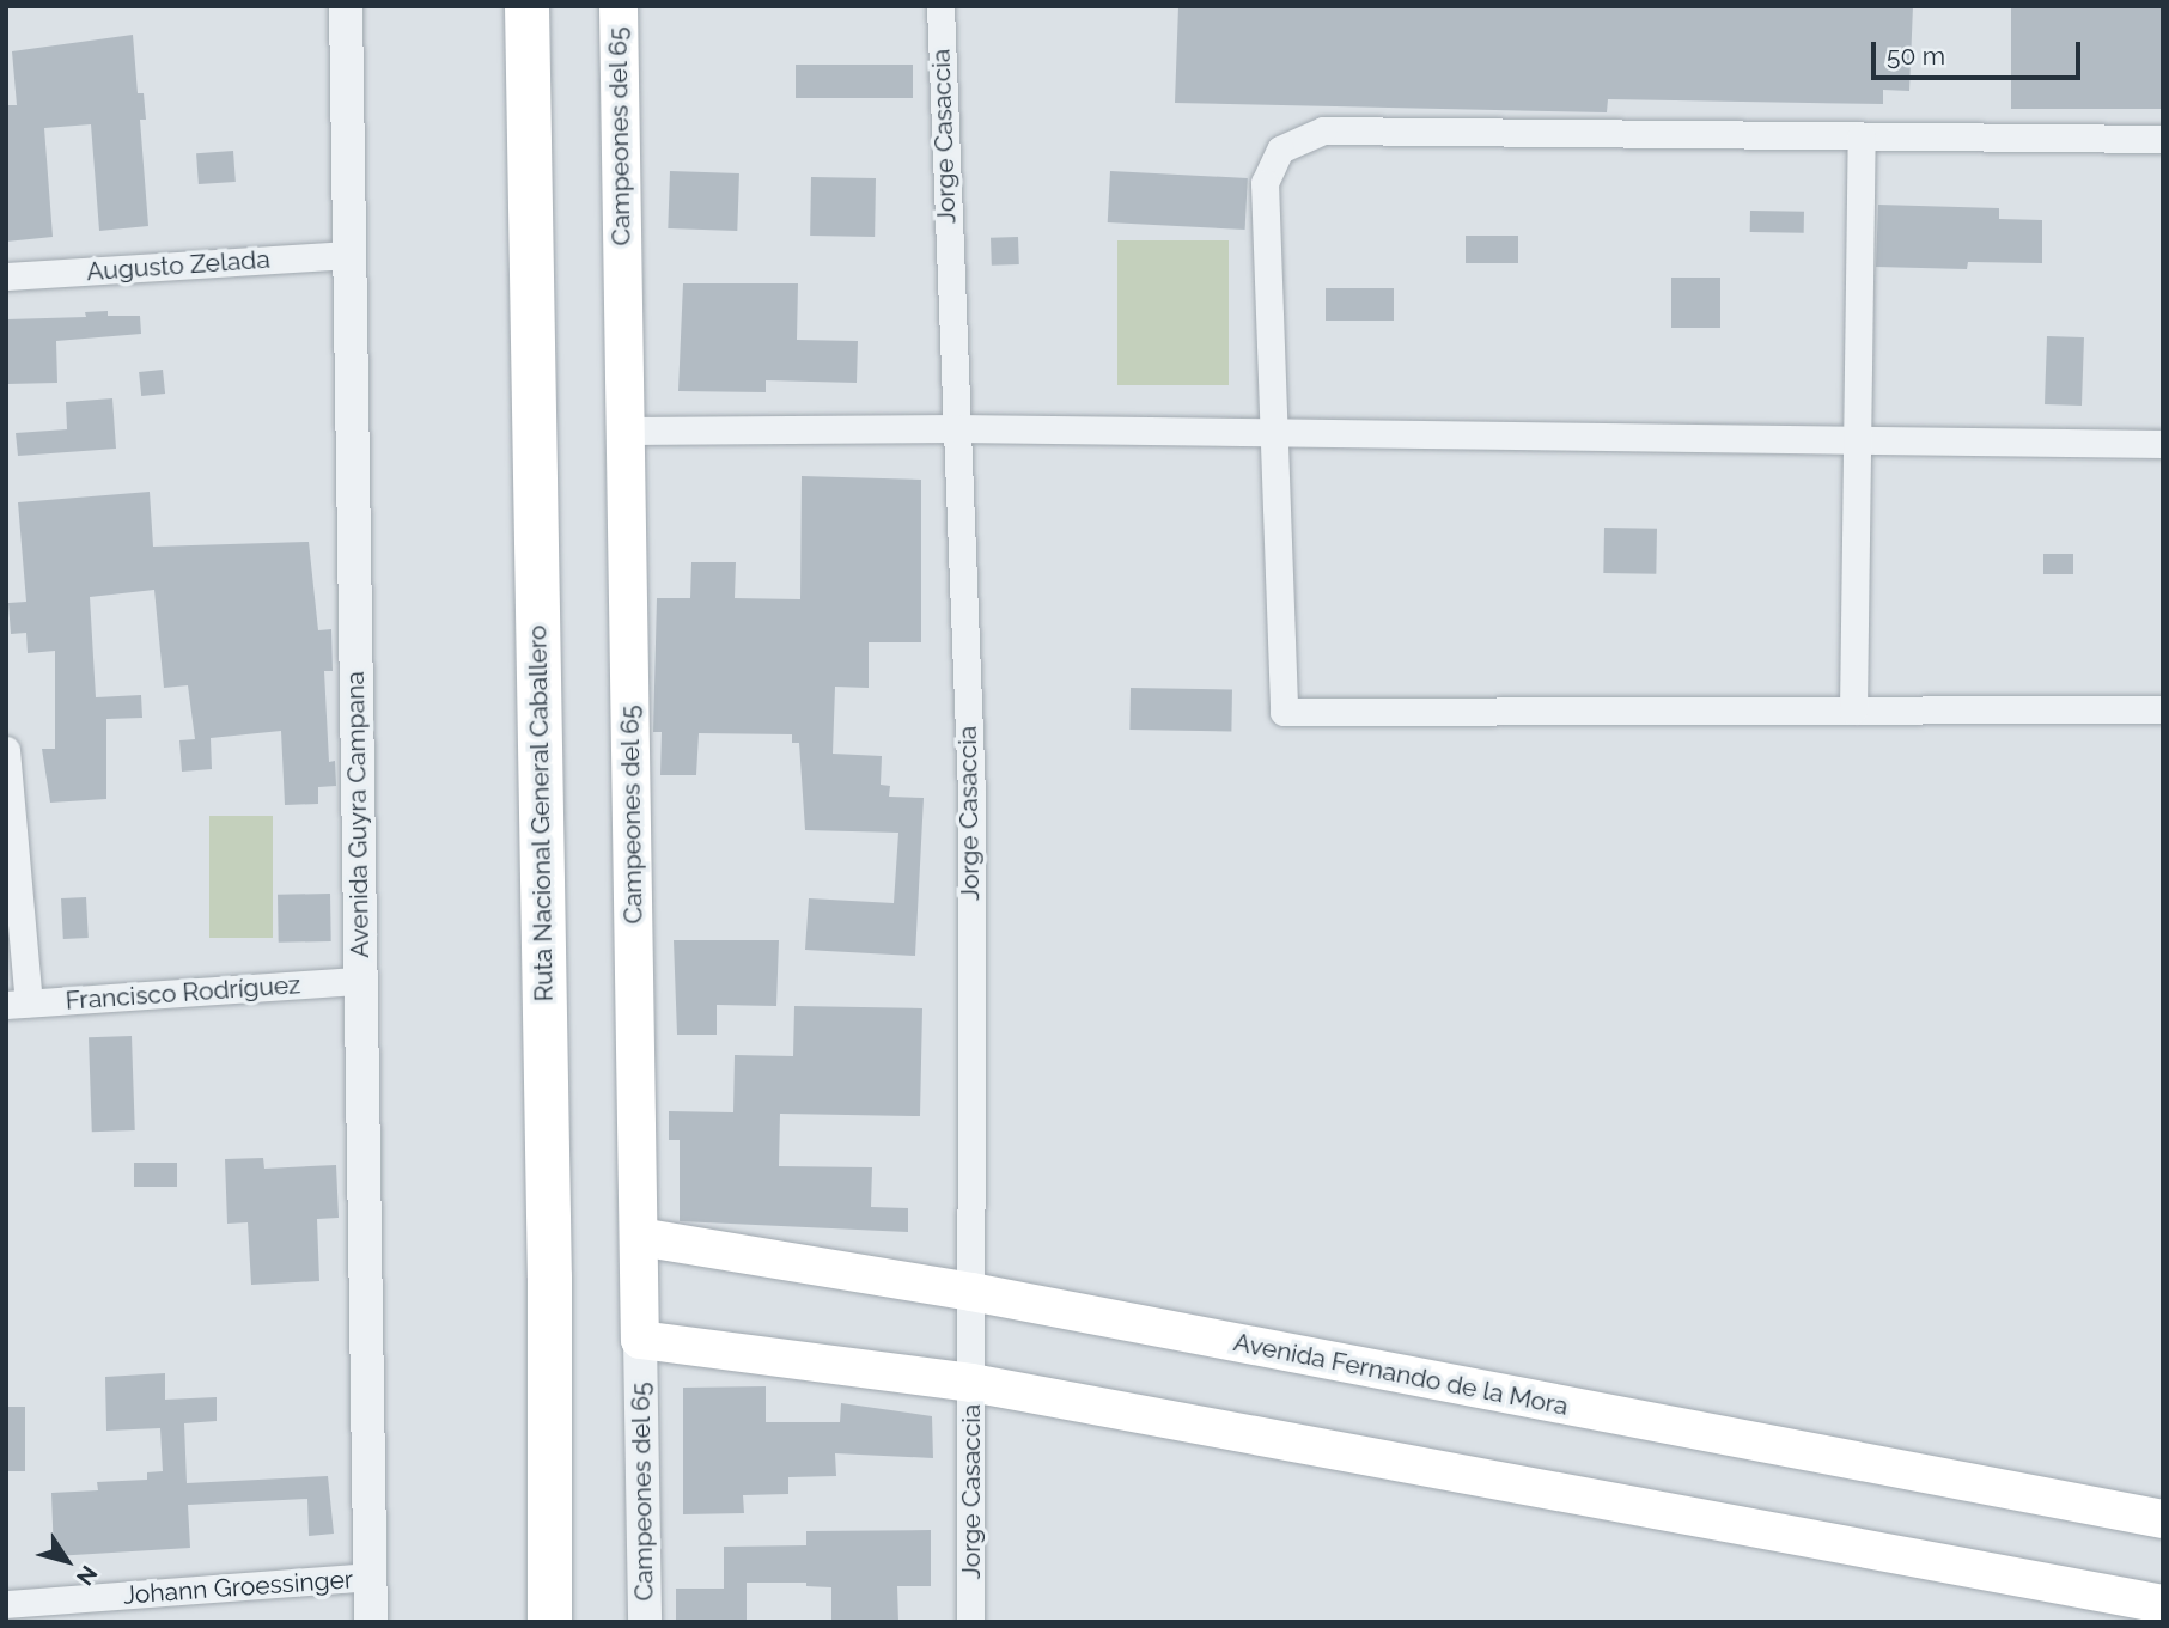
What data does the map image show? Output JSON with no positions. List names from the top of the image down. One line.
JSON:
{"streets":{"highway":["Ruta Nacional General Caballero"],"main road":["Campeones del 65","Avenida Fernando de la Mora"],"street":["Jorge Casaccia","Augusto Zelada","Avenida Guyra Campana","Francisco Rodríguez","Johann Groessinger"]},"crossings":[["Campeones del 65","Avenida Fernando de la Mora"],["Jorge Casaccia","Avenida Fernando de la Mora"],["Augusto Zelada","Avenida Guyra Campana"],["Avenida Guyra Campana","Francisco Rodríguez"],["Avenida Guyra Campana","Johann Groessinger"]],"scale_bar":"50 m","north":"bottom right"}
